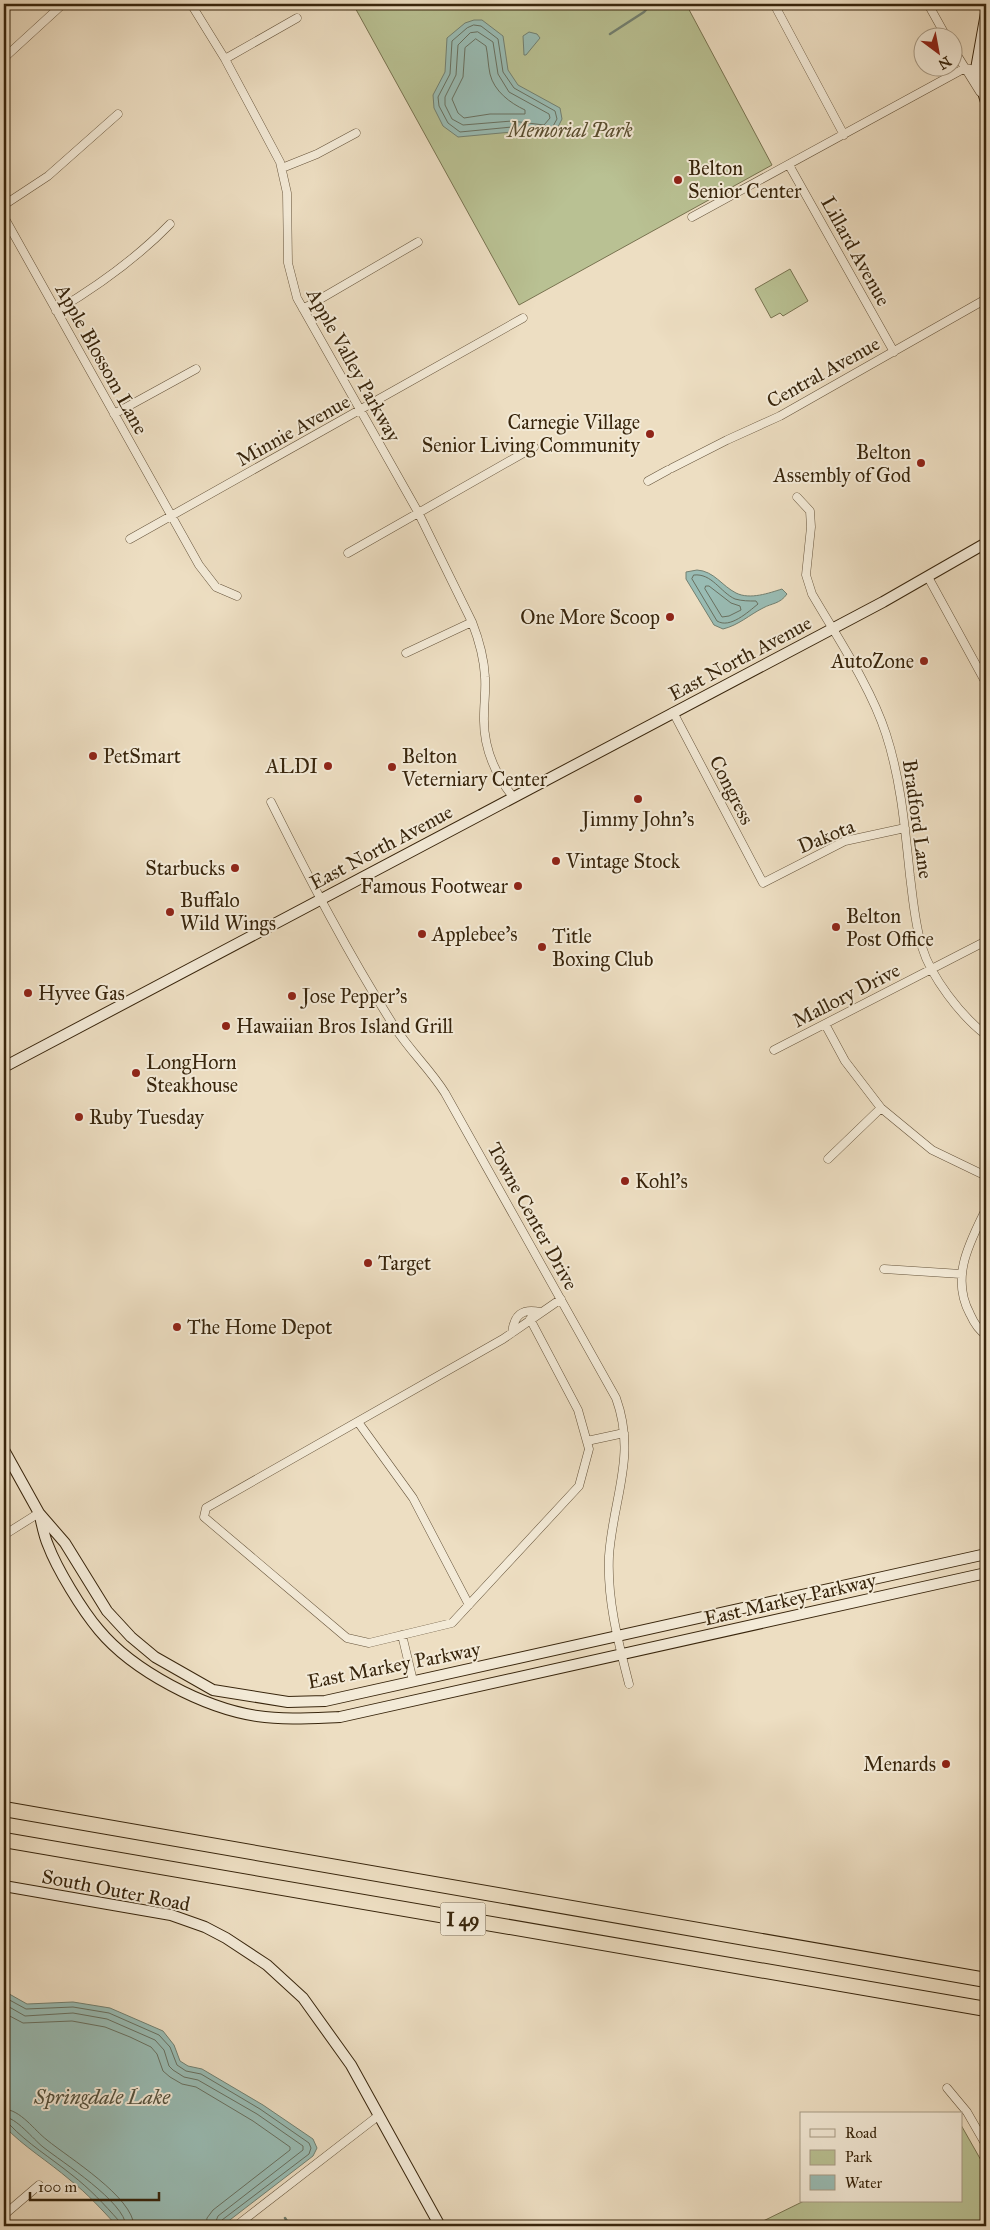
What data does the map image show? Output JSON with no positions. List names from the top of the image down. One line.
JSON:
{"streets":{"highway":["I 49"],"street":["Lillard Avenue","Apple Blossom Lane","Apple Valley Parkway","Central Avenue","Minnie Avenue","East North Avenue","Congress","Bradford Lane","Dakota","Mallory Drive","Towne Center Drive","East Markey Parkway","South Outer Road"]},"crossings":[["Lillard Avenue","Central Avenue"],["Apple Blossom Lane","Minnie Avenue"],["Apple Valley Parkway","Minnie Avenue"],["Apple Valley Parkway","East North Avenue"],["East North Avenue","Congress"],["East North Avenue","Bradford Lane"],["East North Avenue","Towne Center Drive"],["Congress","Dakota"],["Bradford Lane","Dakota"],["Bradford Lane","Mallory Drive"],["Towne Center Drive","East Markey Parkway"]],"water":["Springdale Lake"],"parks":["Memorial Park"],"places":["Belton Senior Center","Carnegie Village Senior Living Community","Belton Assembly of God","One More Scoop","AutoZone","PetSmart","ALDI","Belton Veterniary Center","Jimmy John's","Vintage Stock","Starbucks","Famous Footwear","Buffalo Wild Wings","Belton Post Office","Applebee's","Title Boxing Club","Hyvee Gas","Jose Pepper's","Hawaiian Bros Island Grill","LongHorn Steakhouse","Ruby Tuesday","Kohl's","Target","The Home Depot","Menards"],"legend":["Road","Park","Water"],"scale_bar":"100 m","north":"bottom right"}
